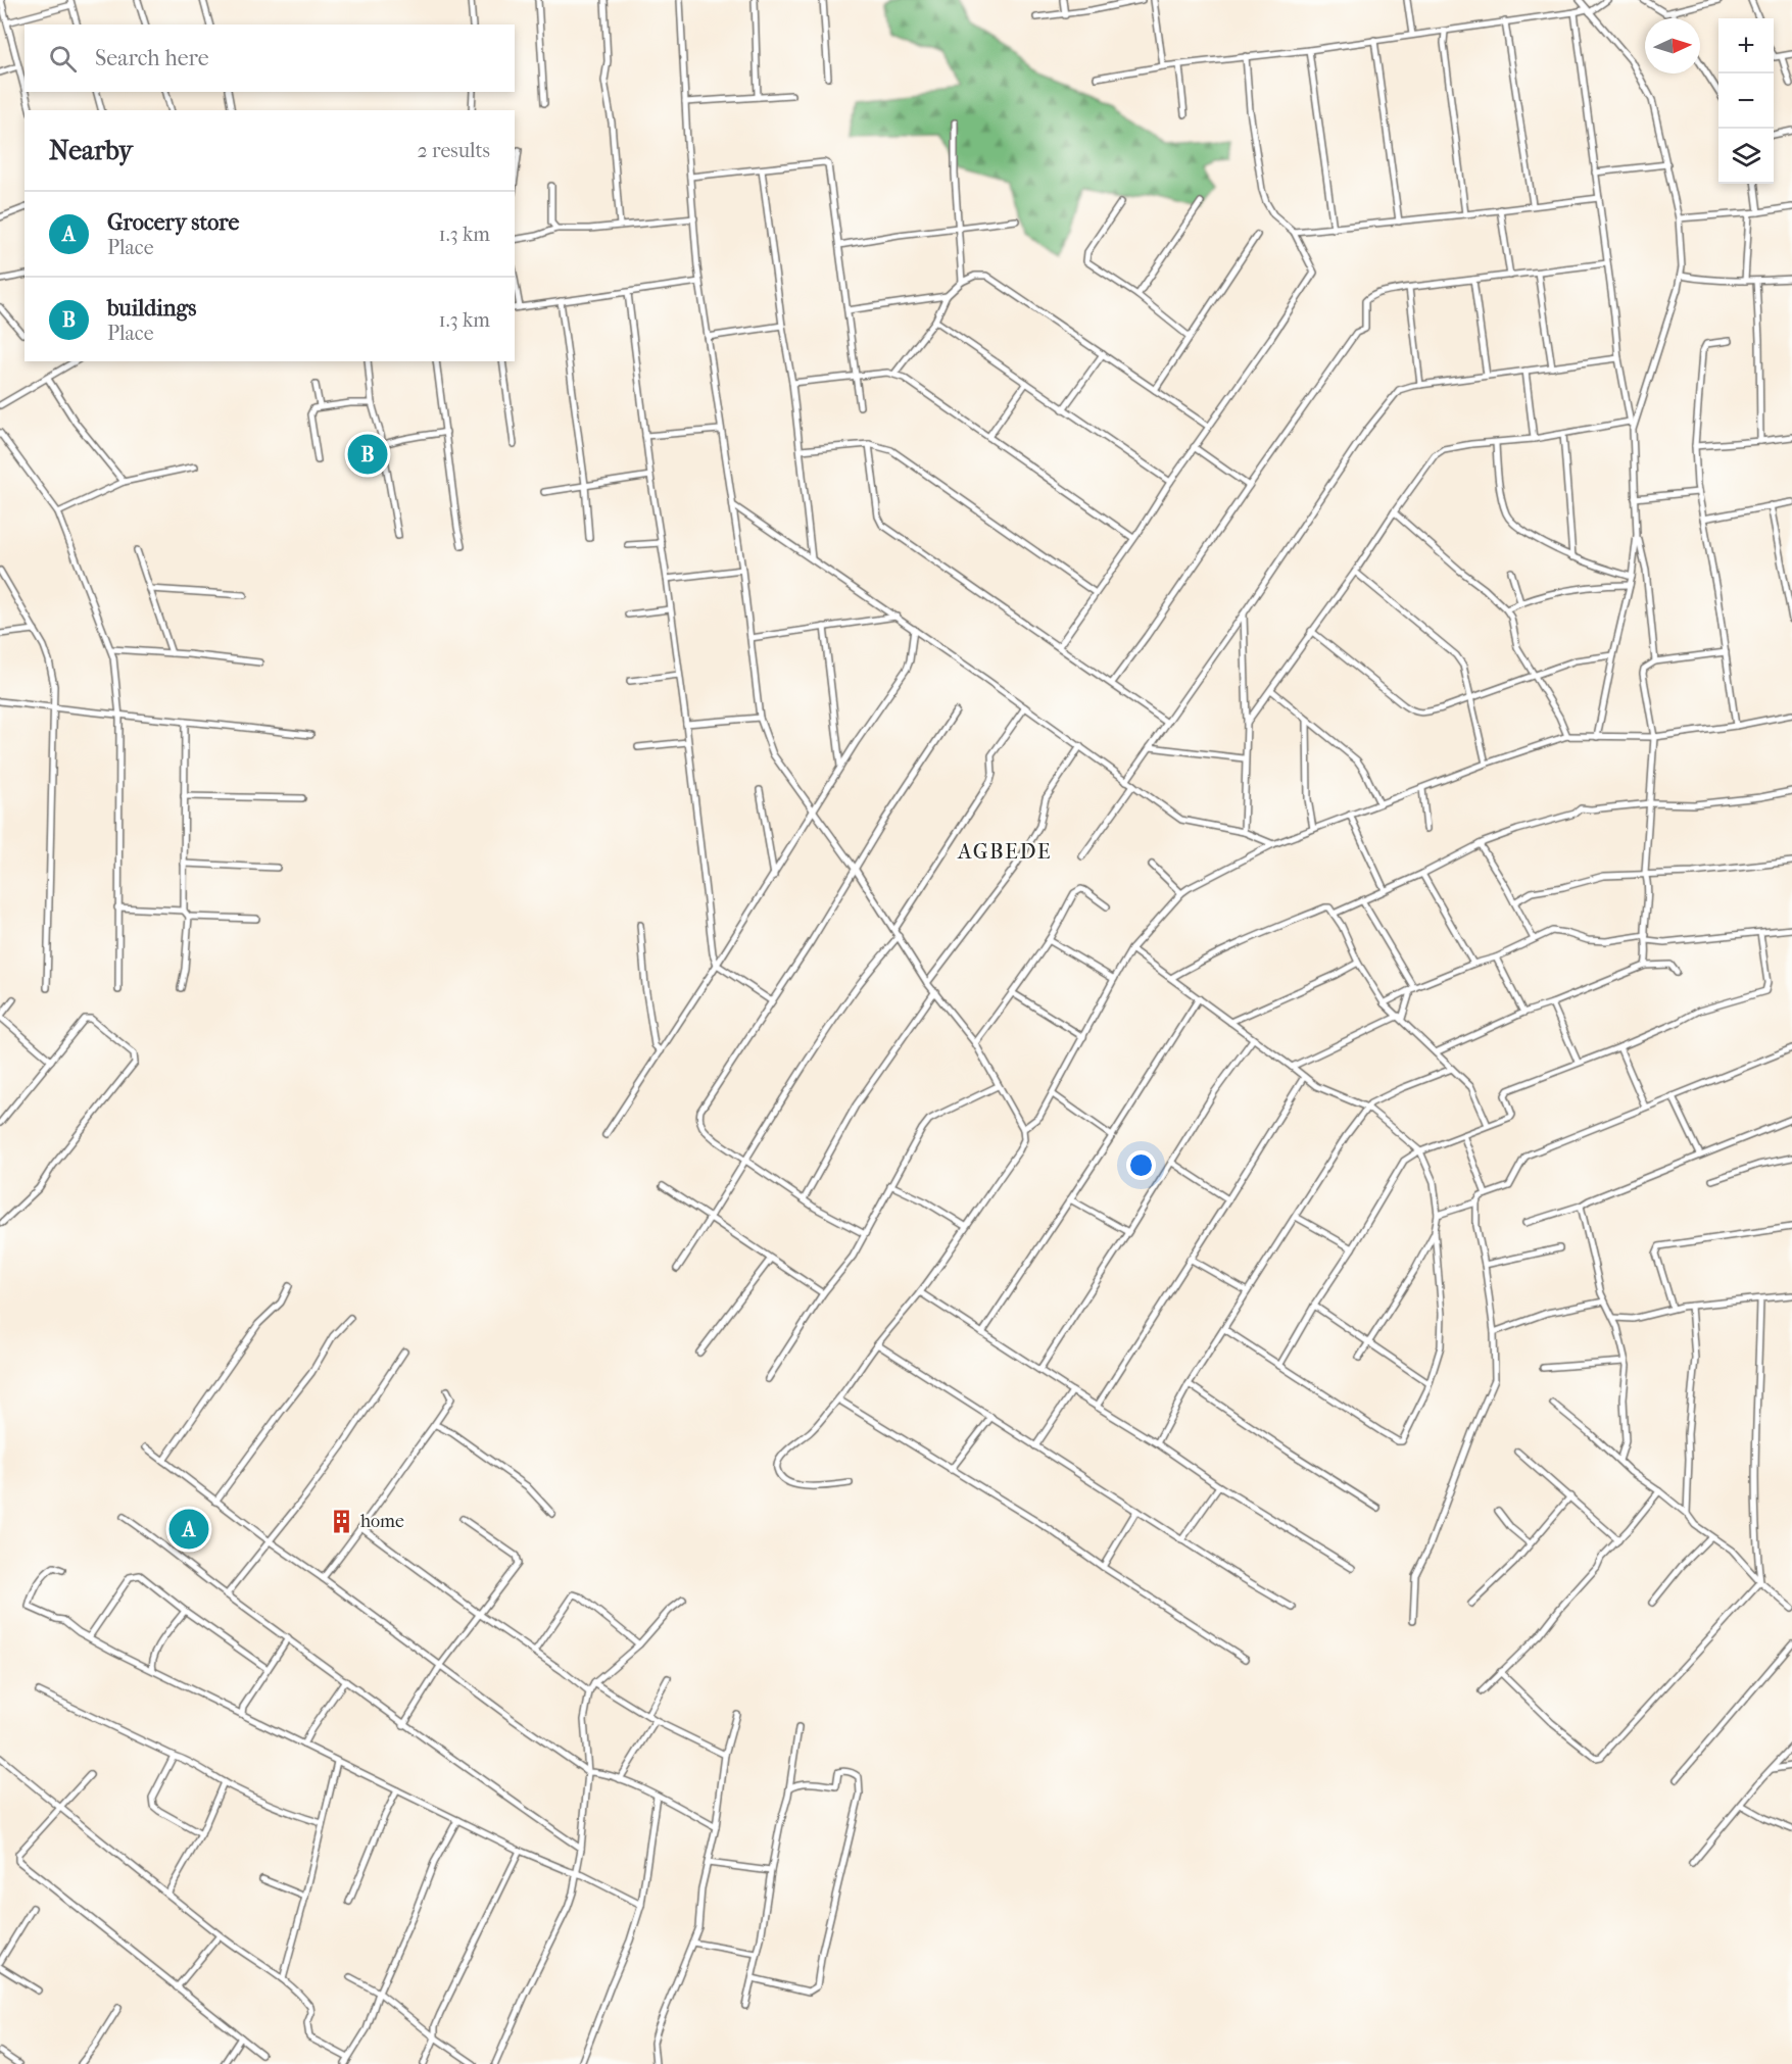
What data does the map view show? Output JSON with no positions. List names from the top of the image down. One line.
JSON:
{"districts":["AGBEDE"],"places":{"building":["home"]},"north":"right","page":{"map_buttons":["+","−"],"search":"Search here","heading":["Nearby","2 results"],"list":[{"mark":"A","name":"Grocery store","note":"Place","value":"1.3 km"},{"mark":"B","name":"buildings","note":"Place","value":"1.3 km"}],"pins":["B","A"]}}
